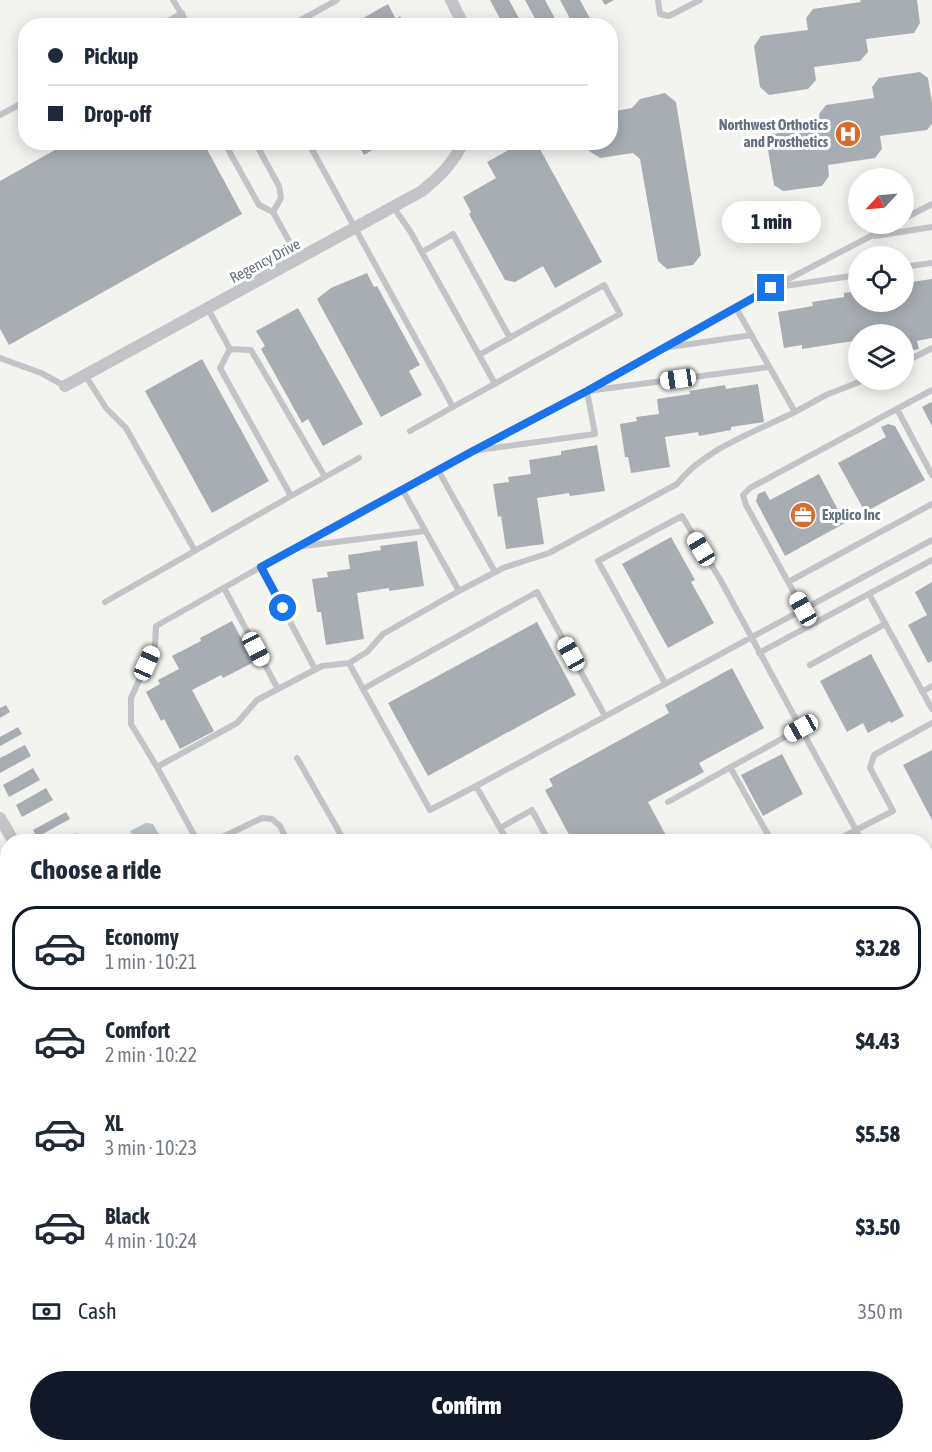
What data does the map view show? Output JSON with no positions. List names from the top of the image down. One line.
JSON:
{"streets":{"street":["Regency Drive"]},"places":{"hospital":["Northwest Orthotics and Prosthetics"],"office":["Explico Inc"]},"north":"bottom left","page":{"banner":["Pickup","Drop-off"],"bubble":"1 min","heading":"Choose a ride","list":[{"name":"Economy","note":"1 min · 10:21","value":"$3.28"},{"name":"Comfort","note":"2 min · 10:22","value":"$4.43"},{"name":"XL","note":"3 min · 10:23","value":"$5.58"},{"name":"Black","note":"4 min · 10:24","value":"$3.50"}],"pay":["Cash","350 m"],"buttons":"Confirm"}}
